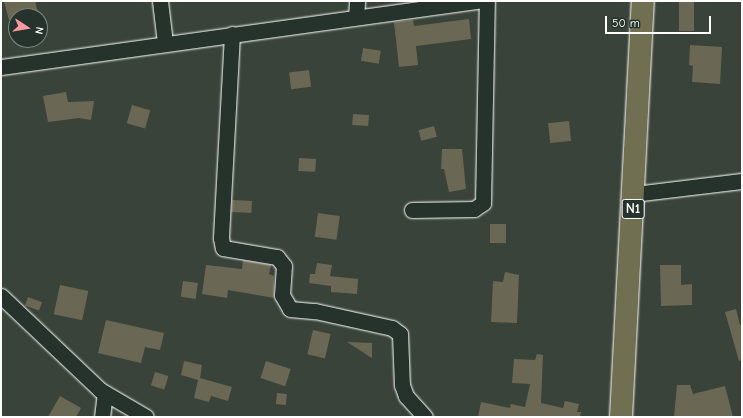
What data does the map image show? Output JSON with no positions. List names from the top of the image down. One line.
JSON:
{"streets":{"highway":["N1"]},"scale_bar":"50 m","north":"right"}
